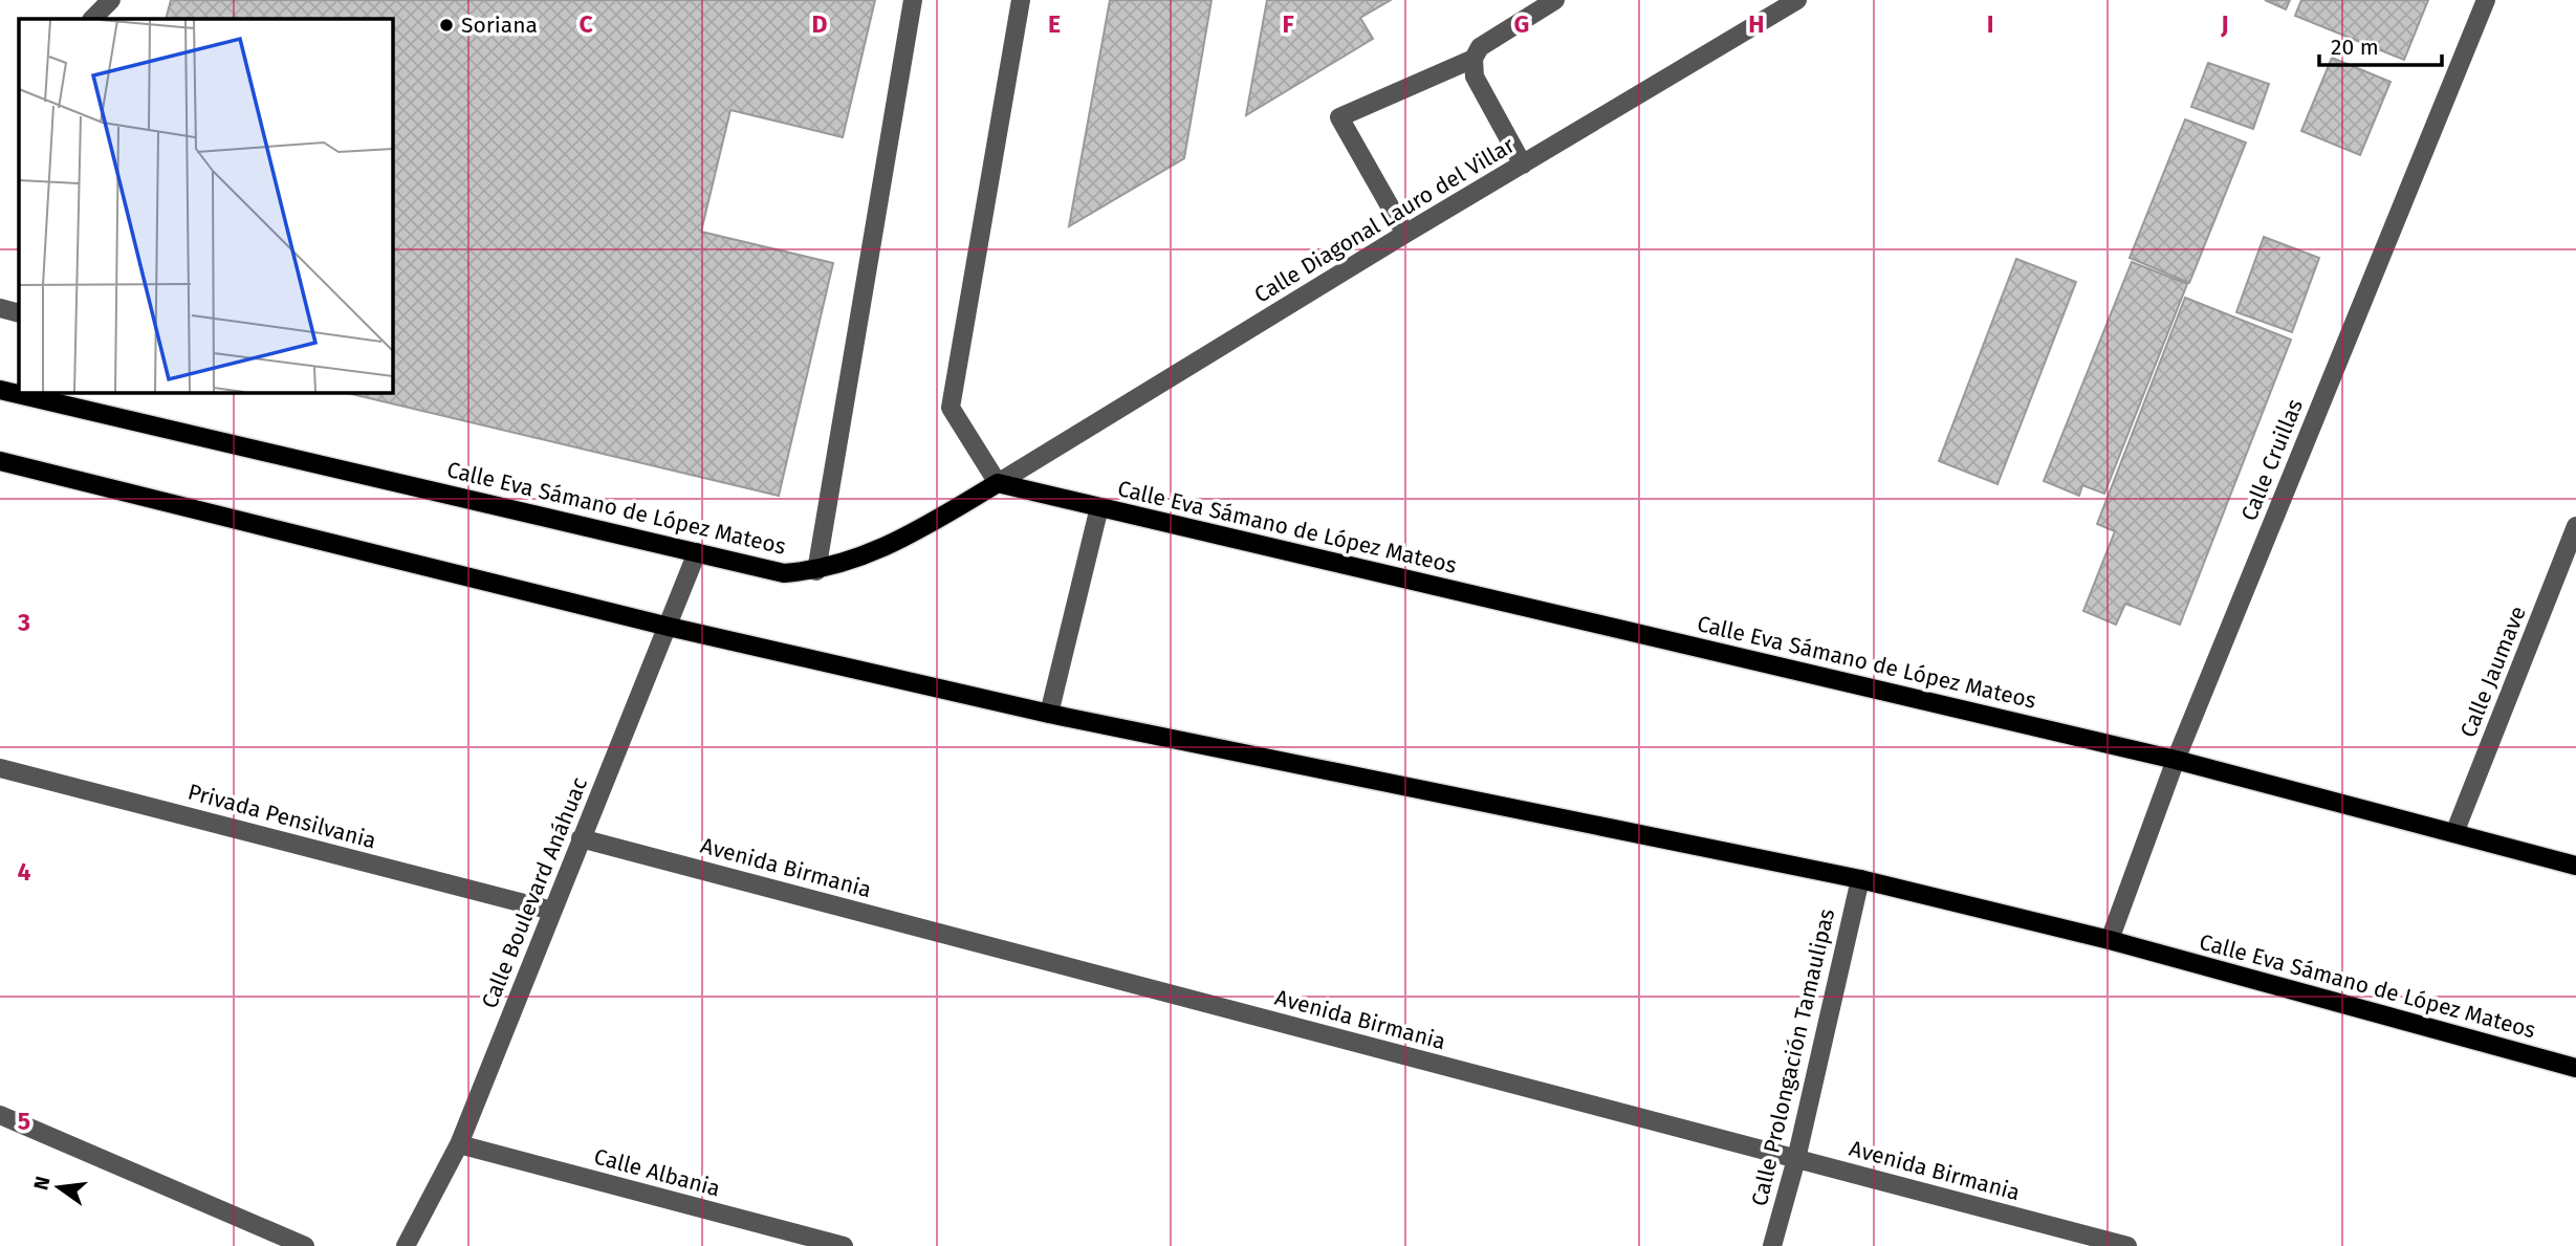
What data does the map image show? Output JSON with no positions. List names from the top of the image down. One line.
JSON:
{"streets":{"main road":["Calle Eva Sámano de López Mateos"],"street":["Calle Diagonal Lauro del Villar","Calle Cruillas","Calle Jaumave","Privada Pensilvania","Avenida Birmania","Calle Boulevard Anáhuac","Calle Prolongación Tamaulipas","Calle Albania"]},"crossings":[["Calle Diagonal Lauro del Villar","Calle Eva Sámano de López Mateos"],["Calle Cruillas","Calle Eva Sámano de López Mateos"],["Calle Eva Sámano de López Mateos","Calle Jaumave"],["Calle Eva Sámano de López Mateos","Calle Boulevard Anáhuac"],["Calle Eva Sámano de López Mateos","Calle Prolongación Tamaulipas"],["Privada Pensilvania","Calle Boulevard Anáhuac"],["Avenida Birmania","Calle Boulevard Anáhuac"],["Avenida Birmania","Calle Prolongación Tamaulipas"],["Calle Boulevard Anáhuac","Calle Albania"]],"places":["Soriana"],"scale_bar":"20 m","north":"left","grid":{"columns":["C","D","E","F","G","H","I","J"],"rows":["3","4","5"]}}
